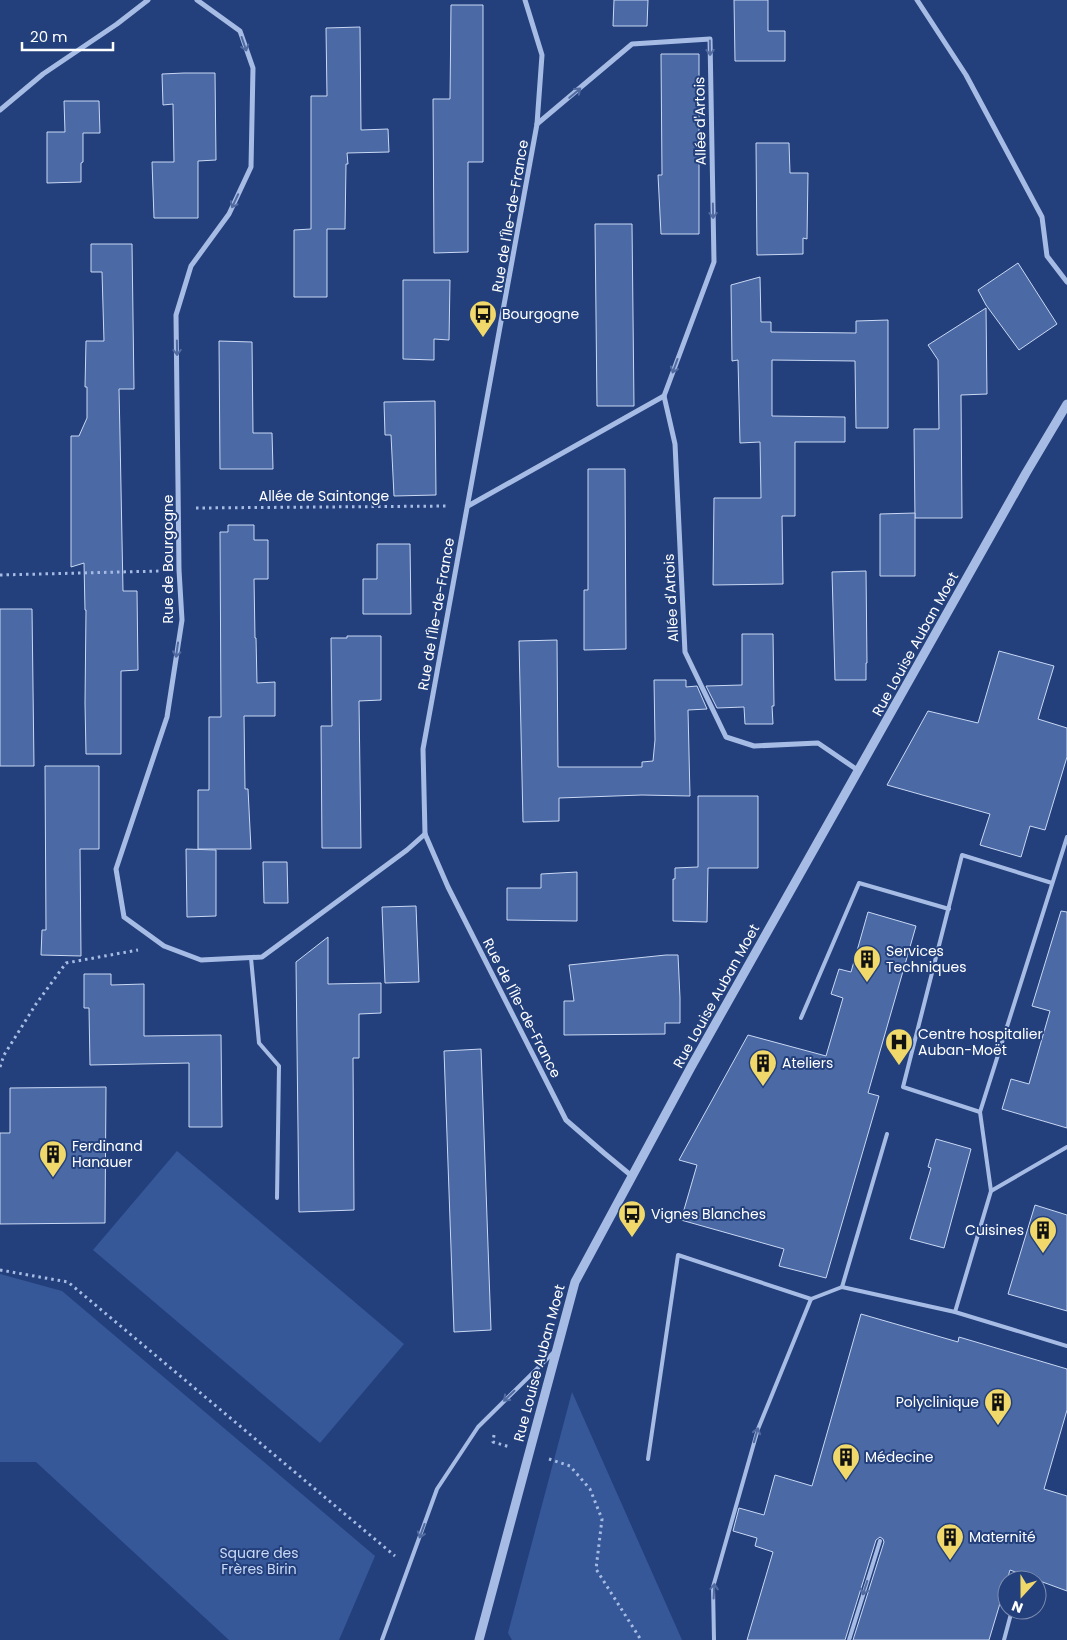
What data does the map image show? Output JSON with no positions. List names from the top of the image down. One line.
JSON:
{"streets":{"street":["Allée d'Artois","Rue de l'Île-de-France","Rue de Bourgogne","Rue Louise Auban Moet"],"path":["Allée de Saintonge"]},"crossings":[["Allée d'Artois","Rue de l'Île-de-France"],["Allée d'Artois","Rue Louise Auban Moet"],["Rue de l'Île-de-France","Allée de Saintonge"],["Rue de l'Île-de-France","Rue de Bourgogne"],["Rue de l'Île-de-France","Rue Louise Auban Moet"],["Allée de Saintonge","Rue de Bourgogne"]],"one_way":["Rue de Bourgogne"],"parks":["Square des Frères Birin"],"places":{"bus stop":["Bourgogne","Vignes Blanches"],"building":["Services Techniques","Ateliers","Ferdinand Hanauer","Cuisines","Polyclinique","Médecine","Maternité"],"hospital":["Centre hospitalier Auban-Moët"]},"scale_bar":"20 m","north":"bottom"}
